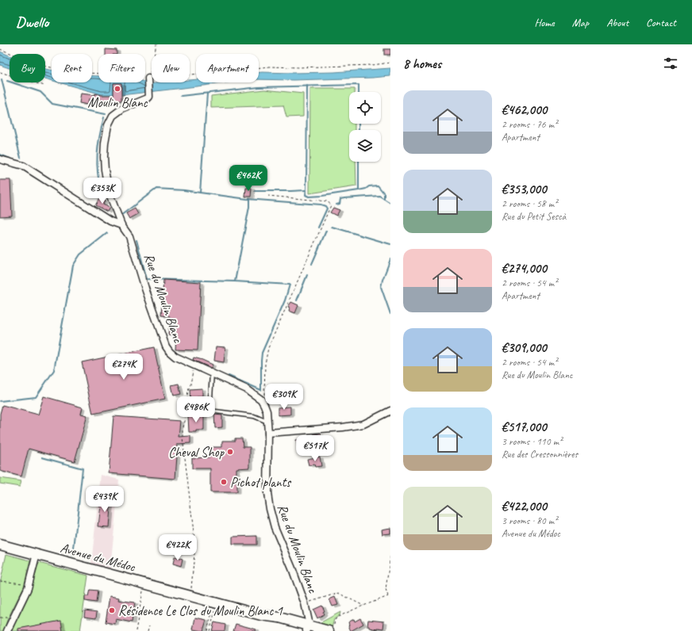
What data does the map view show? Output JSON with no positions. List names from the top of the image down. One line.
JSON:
{"streets":{"main road":["Avenue du Médoc"],"street":["Rue du Moulin Blanc"]},"crossings":[["Rue du Moulin Blanc","Avenue du Médoc"]],"places":["Moulin Blanc","Cheval Shop","Pichot plants","Résidence Le Clos du Moulin Blanc 1"],"page":{"header":"Dwello","nav":["Home","Map","About","Contact"],"heading":"8 homes","chip":["Buy","Rent","Filters","New","Apartment"],"list":[{"name":"€462,000","note":"2 rooms · 76 m² · Apartment"},{"name":"€353,000","note":"2 rooms · 58 m² · Rue du Petit Sescà"},{"name":"€274,000","note":"2 rooms · 54 m² · Apartment"},{"name":"€309,000","note":"2 rooms · 54 m² · Rue du Moulin Blanc"},{"name":"€517,000","note":"3 rooms · 110 m² · Rue des Cressonnières"},{"name":"€422,000","note":"3 rooms · 80 m² · Avenue du Médoc"}],"price":["€462K","€353K","€274K","€309K","€486K","€517K","€439K","€422K"]}}
